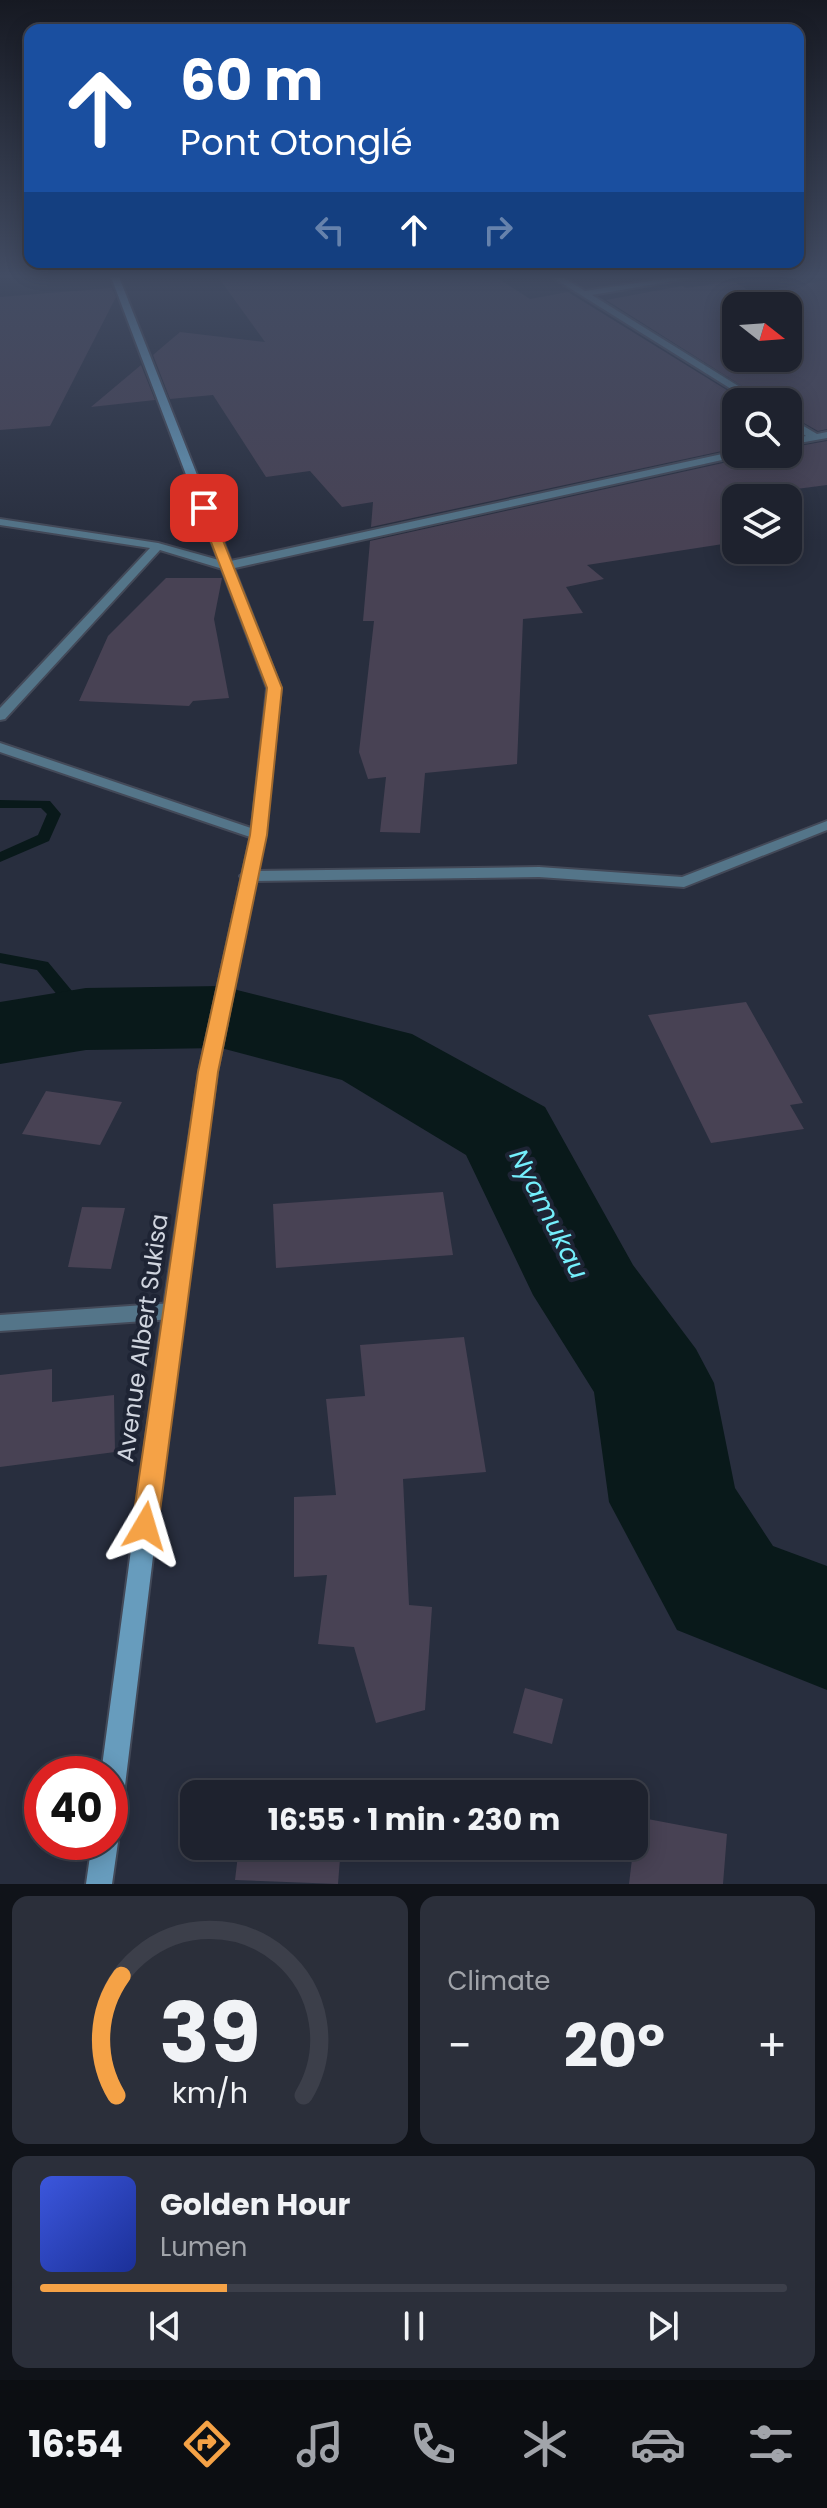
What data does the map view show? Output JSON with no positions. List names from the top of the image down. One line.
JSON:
{"streets":{"street":["Avenue Albert Sukisa"]},"water":["Nyamukau"],"north":"right","page":{"turn":["60 m","Pont Otonglé"],"limit":"40","trip":"16:55 · 1 min · 230 m","tile":"Climate","heat":["−","20°","+"],"song":["Golden Hour","Lumen"],"tabs":"16:54","gauge":["39","km/h"]}}
